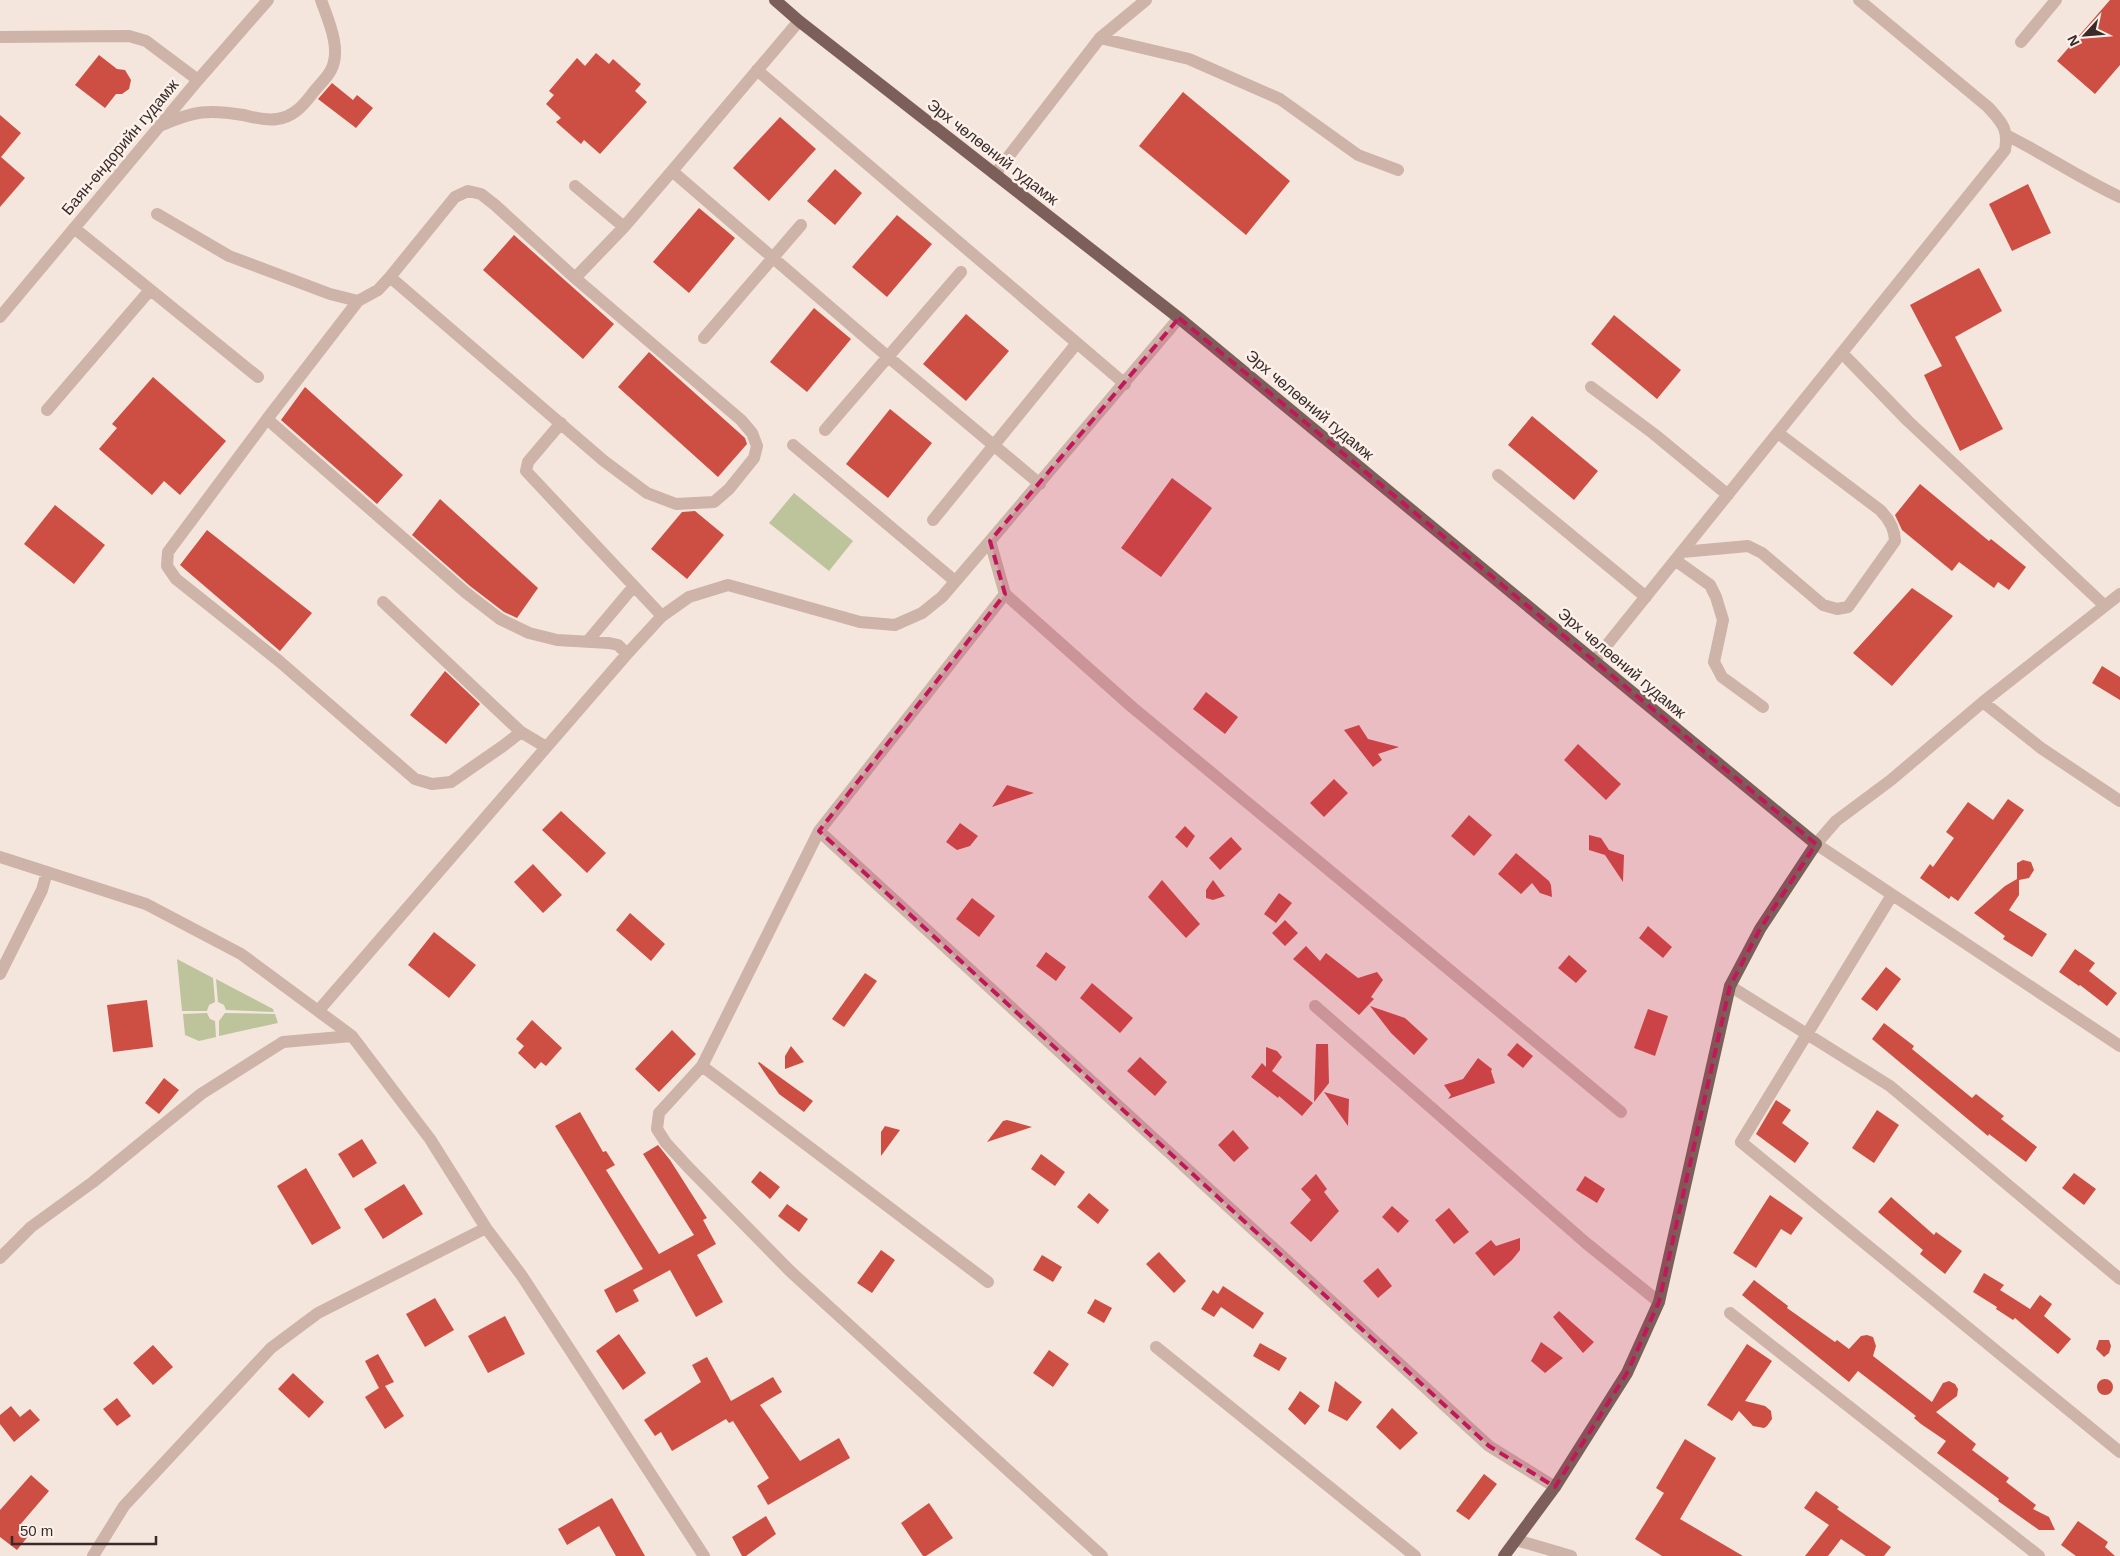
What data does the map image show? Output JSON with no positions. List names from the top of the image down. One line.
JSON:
{"streets":{"main road":["Эрх чөлөөний гудамж"],"street":["Баян-өндорийн гудамж"]},"scale_bar":"50 m","north":"bottom left"}
